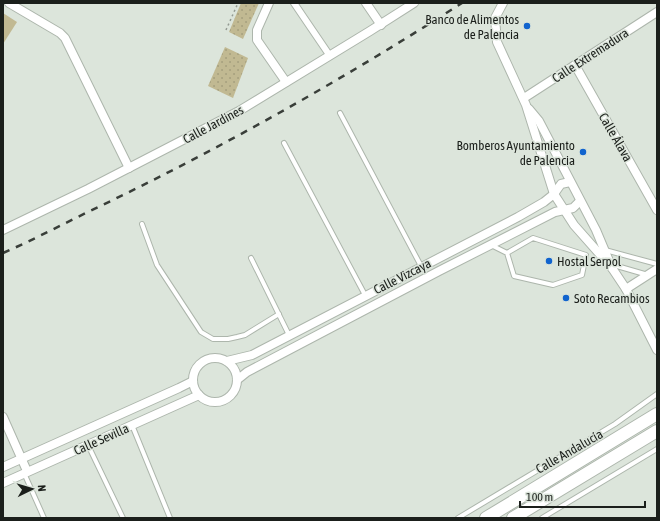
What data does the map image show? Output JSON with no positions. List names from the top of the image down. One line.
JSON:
{"streets":{"main road":["Calle Andalucía"],"street":["Calle Extremadura","Calle Jardines","Calle Álava","Calle Vizcaya","Calle Sevilla"]},"crossings":[["Calle Extremadura","Calle Álava"],["Calle Vizcaya","Calle Sevilla"]],"places":["Banco de Alimentos de Palencia","Bomberos Ayuntamiento de Palencia","Hostal Serpol","Soto Recambios"],"scale_bar":"100 m","north":"right"}
